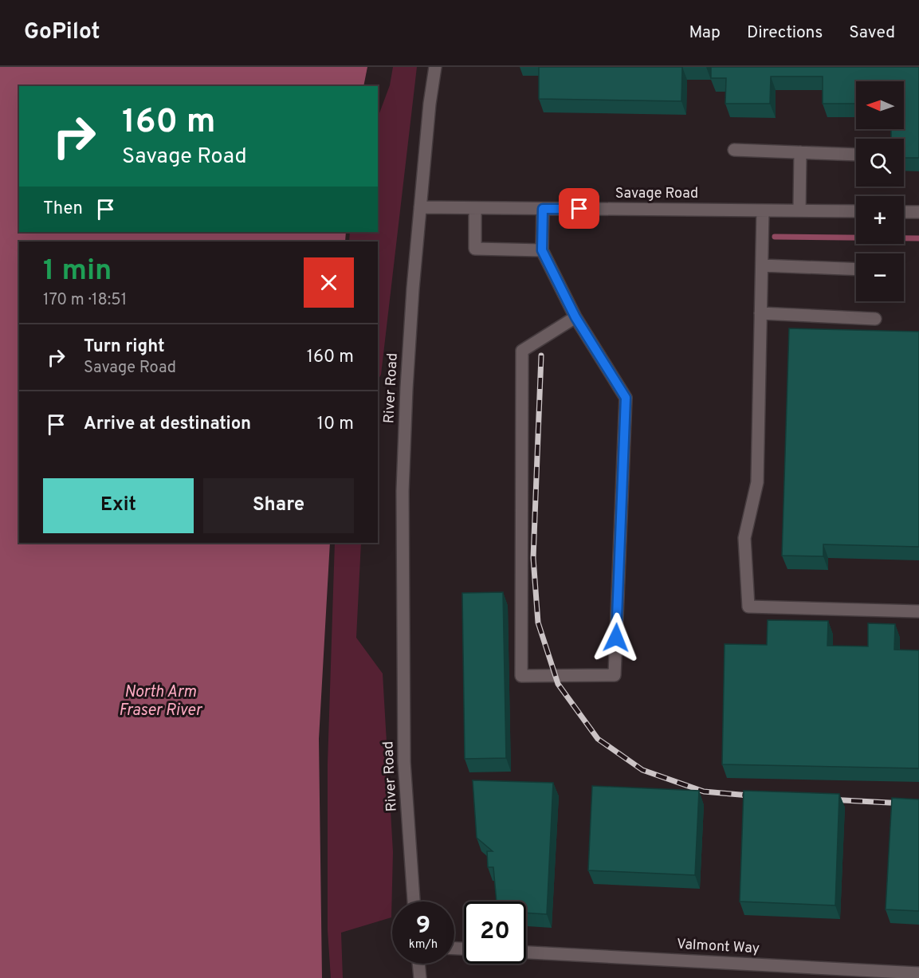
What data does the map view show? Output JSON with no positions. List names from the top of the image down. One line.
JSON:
{"streets":{"street":["Savage Road","River Road","Valmont Way"]},"crossings":[["Savage Road","River Road"]],"water":["North Arm Fraser River"],"north":"left","page":{"header":"GoPilot","nav":["Map","Directions","Saved"],"map_buttons":["+","−"],"turn":["160 m","Savage Road"],"then":"Then","heading":["1 min","170 m · 18:51"],"list":[{"name":"Turn right","note":"Savage Road","value":"160 m"},{"name":"Arrive at destination","value":"10 m"}],"buttons":["Exit","Share"],"speed":"9 km/h","limit":"20"}}
